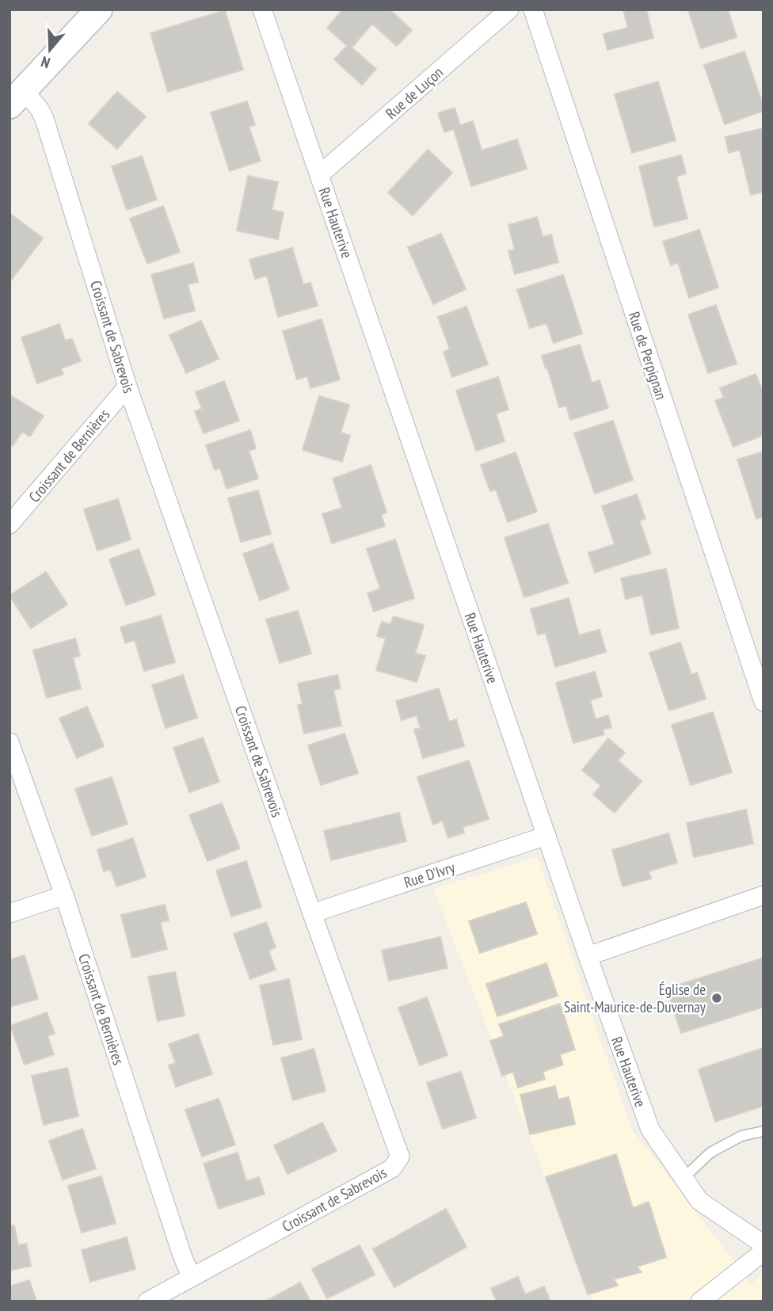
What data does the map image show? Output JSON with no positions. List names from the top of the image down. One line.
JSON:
{"streets":{"street":["Rue de Luçon","Rue Hauterive","Croissant de Sabrevois","Rue de Perpignan","Croissant de Bernières","Rue D'Ivry"]},"crossings":[["Rue de Luçon","Rue Hauterive"],["Rue Hauterive","Rue D'Ivry"],["Croissant de Sabrevois","Croissant de Bernières"],["Croissant de Sabrevois","Rue D'Ivry"]],"places":["Église de Saint-Maurice-de-Duvernay"],"north":"bottom"}
